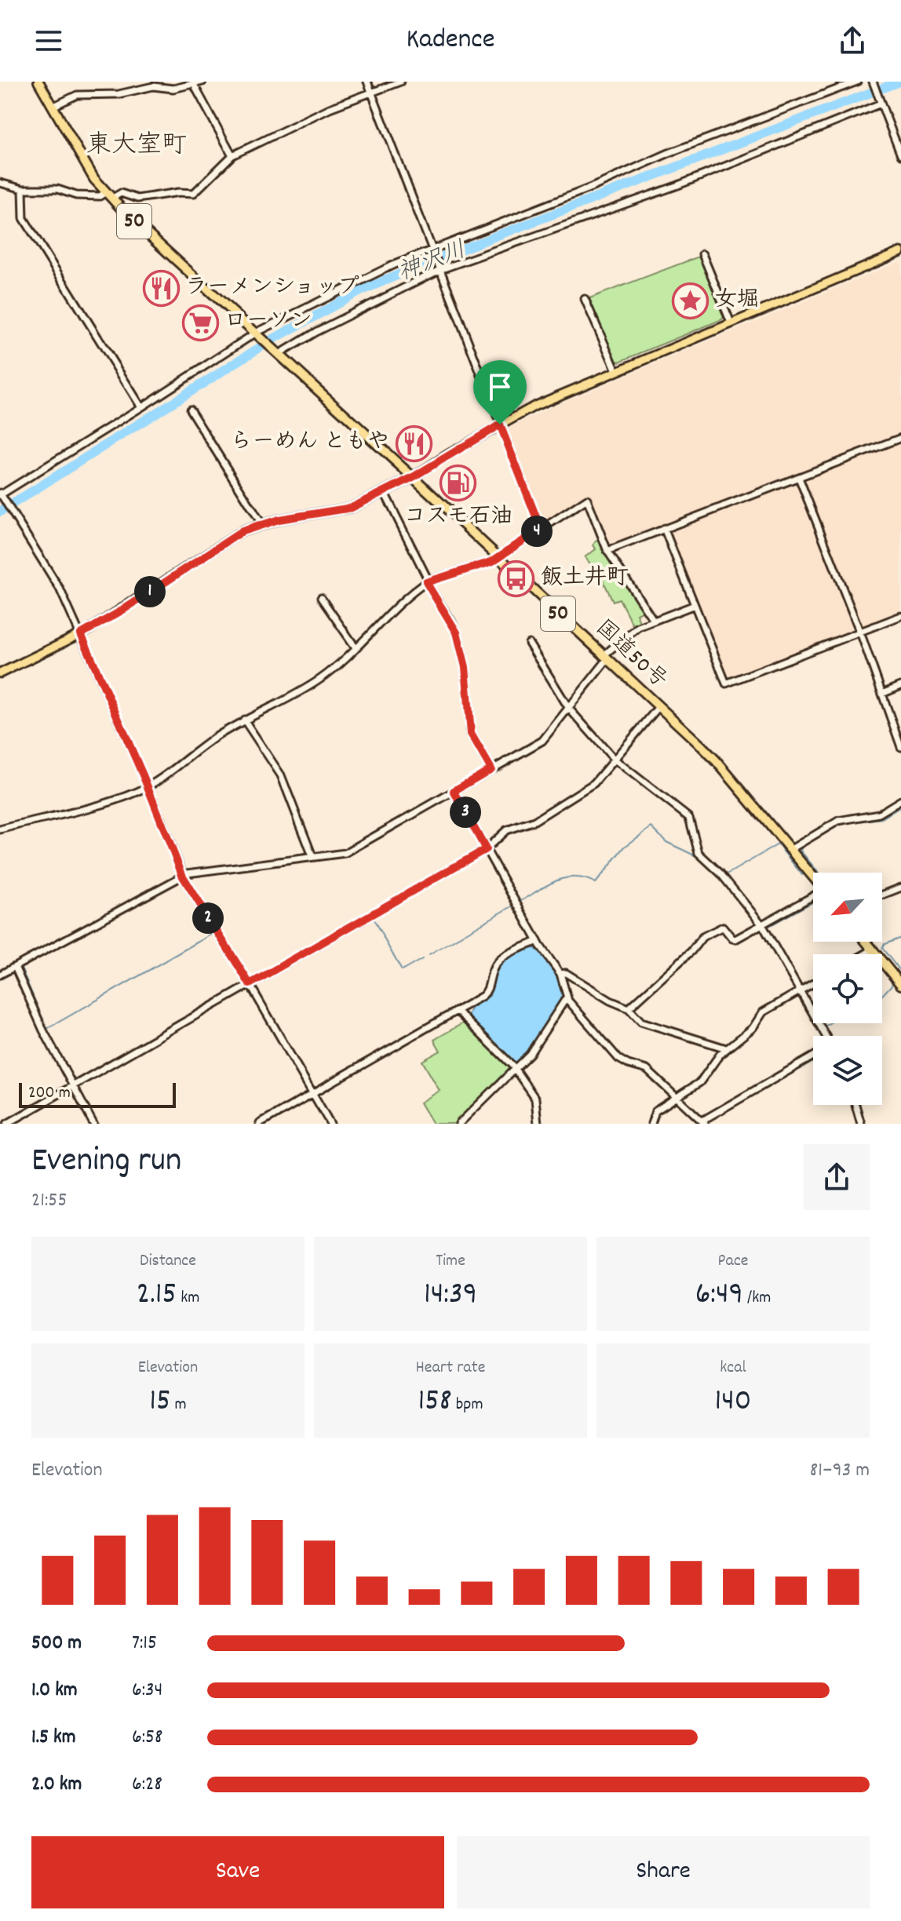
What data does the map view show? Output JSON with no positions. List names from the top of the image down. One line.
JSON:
{"streets":{"highway":["50","国道50号"]},"districts":["東大室町"],"water":["神沢川"],"places":{"restaurant":["ラーメンショップ","らーめん ともや"],"place":["女堀"],"supermarket":["ローソン"],"fuel station":["コスモ石油"],"bus stop":["飯土井町"]},"scale_bar":"200 m","north":"bottom left","page":{"header":"Kadence","pins":["4","1","3","2"],"scale":"200 m","heading":["Evening run","21:55"],"stats":[["Distance","2.15 km"],["Time","14:39"],["Pace","6:49 /km"],["Elevation","15 m"],["Heart rate","158 bpm"],["kcal","140"]],"chart":["Elevation","81–93 m"],"list":[{"name":"500 m","note":"7:15"},{"name":"1.0 km","note":"6:34"},{"name":"1.5 km","note":"6:58"},{"name":"2.0 km","note":"6:28"}],"buttons":["Save","Share"]}}
